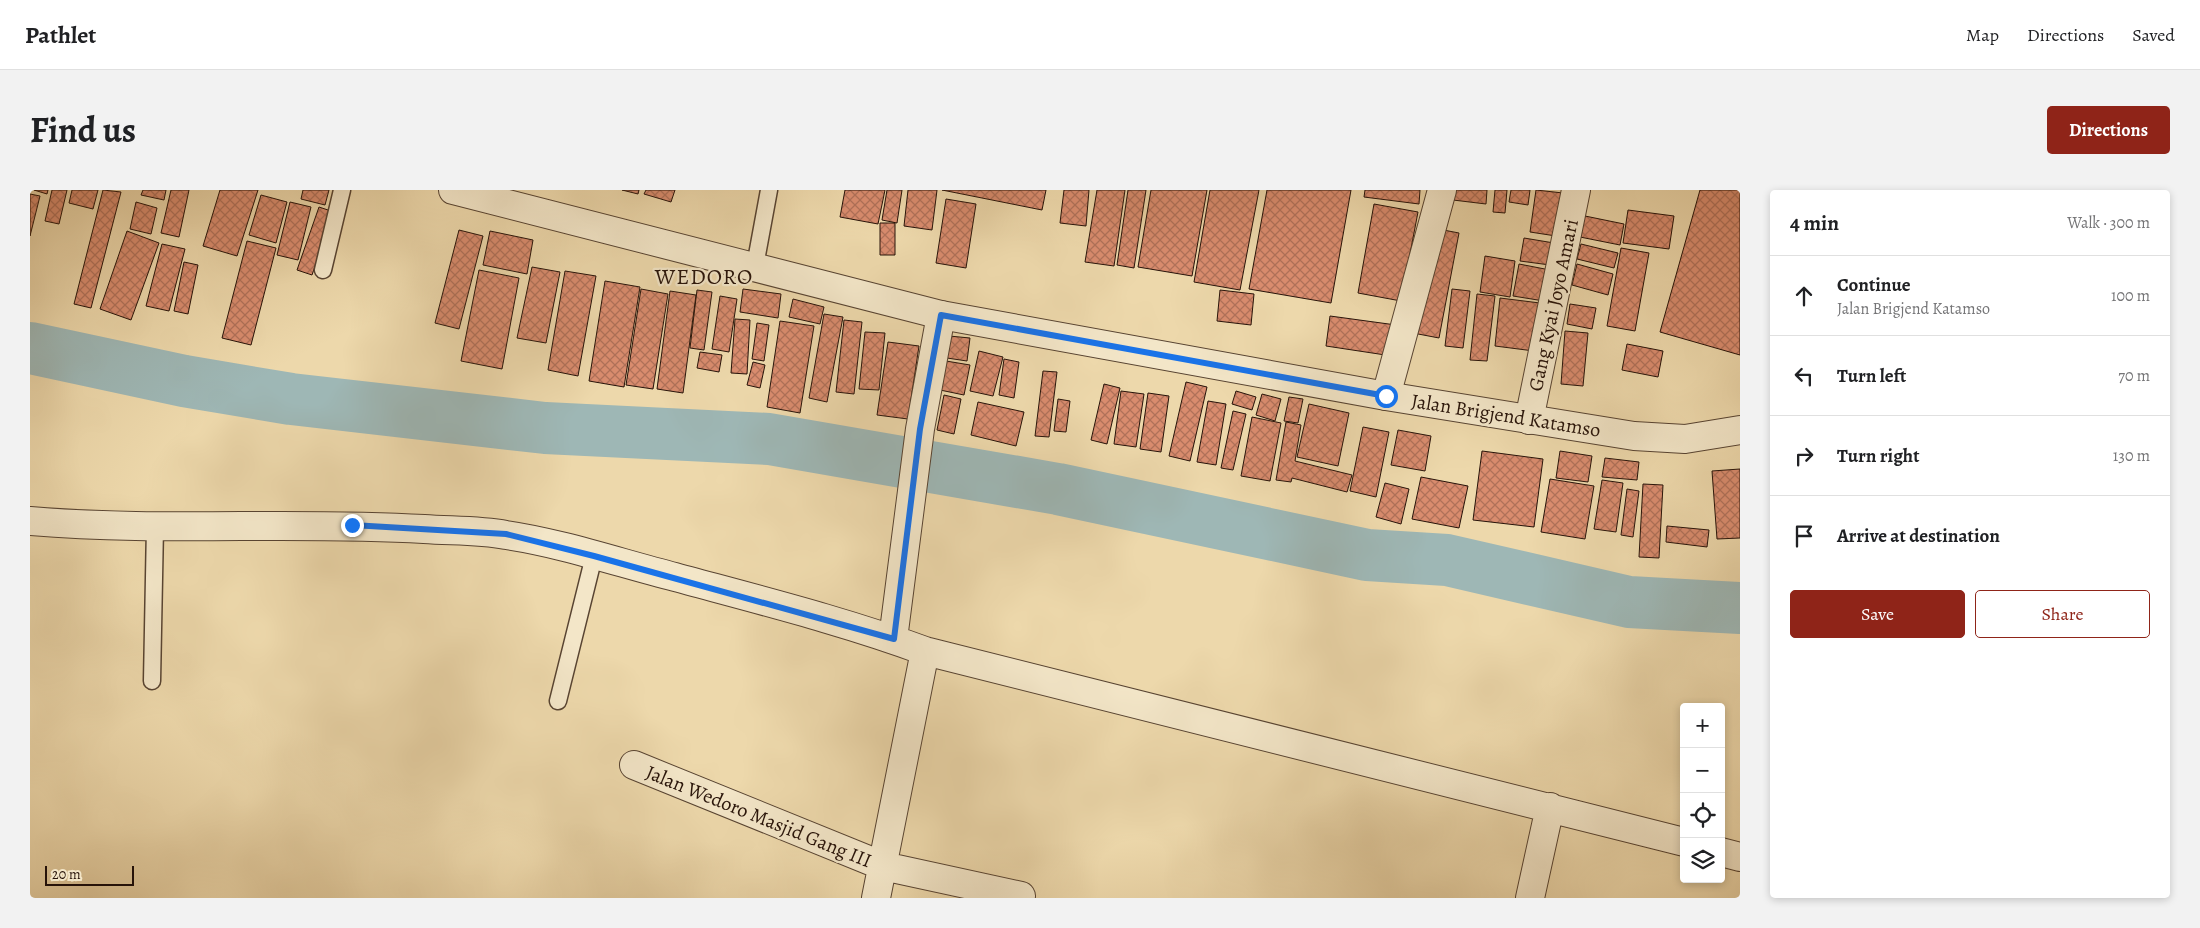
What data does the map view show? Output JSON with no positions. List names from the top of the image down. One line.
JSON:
{"streets":{"street":["Gang Kyai Joyo Amari","Jalan Brigjend Katamso","Jalan Wedoro Masjid Gang III"]},"crossings":[["Gang Kyai Joyo Amari","Jalan Brigjend Katamso"]],"districts":["WEDORO"],"scale_bar":"20 m","page":{"header":"Pathlet","nav":["Map","Directions","Saved"],"title":"Find us","buttons":["Directions",["Save","Share"]],"heading":["4 min","Walk · 300 m"],"list":[["Continue","Jalan Brigjend Katamso","100 m"],["Turn left","70 m"],["Turn right","130 m"],"Arrive at destination"],"map_buttons":["+","−"],"scale":"20 m"}}
